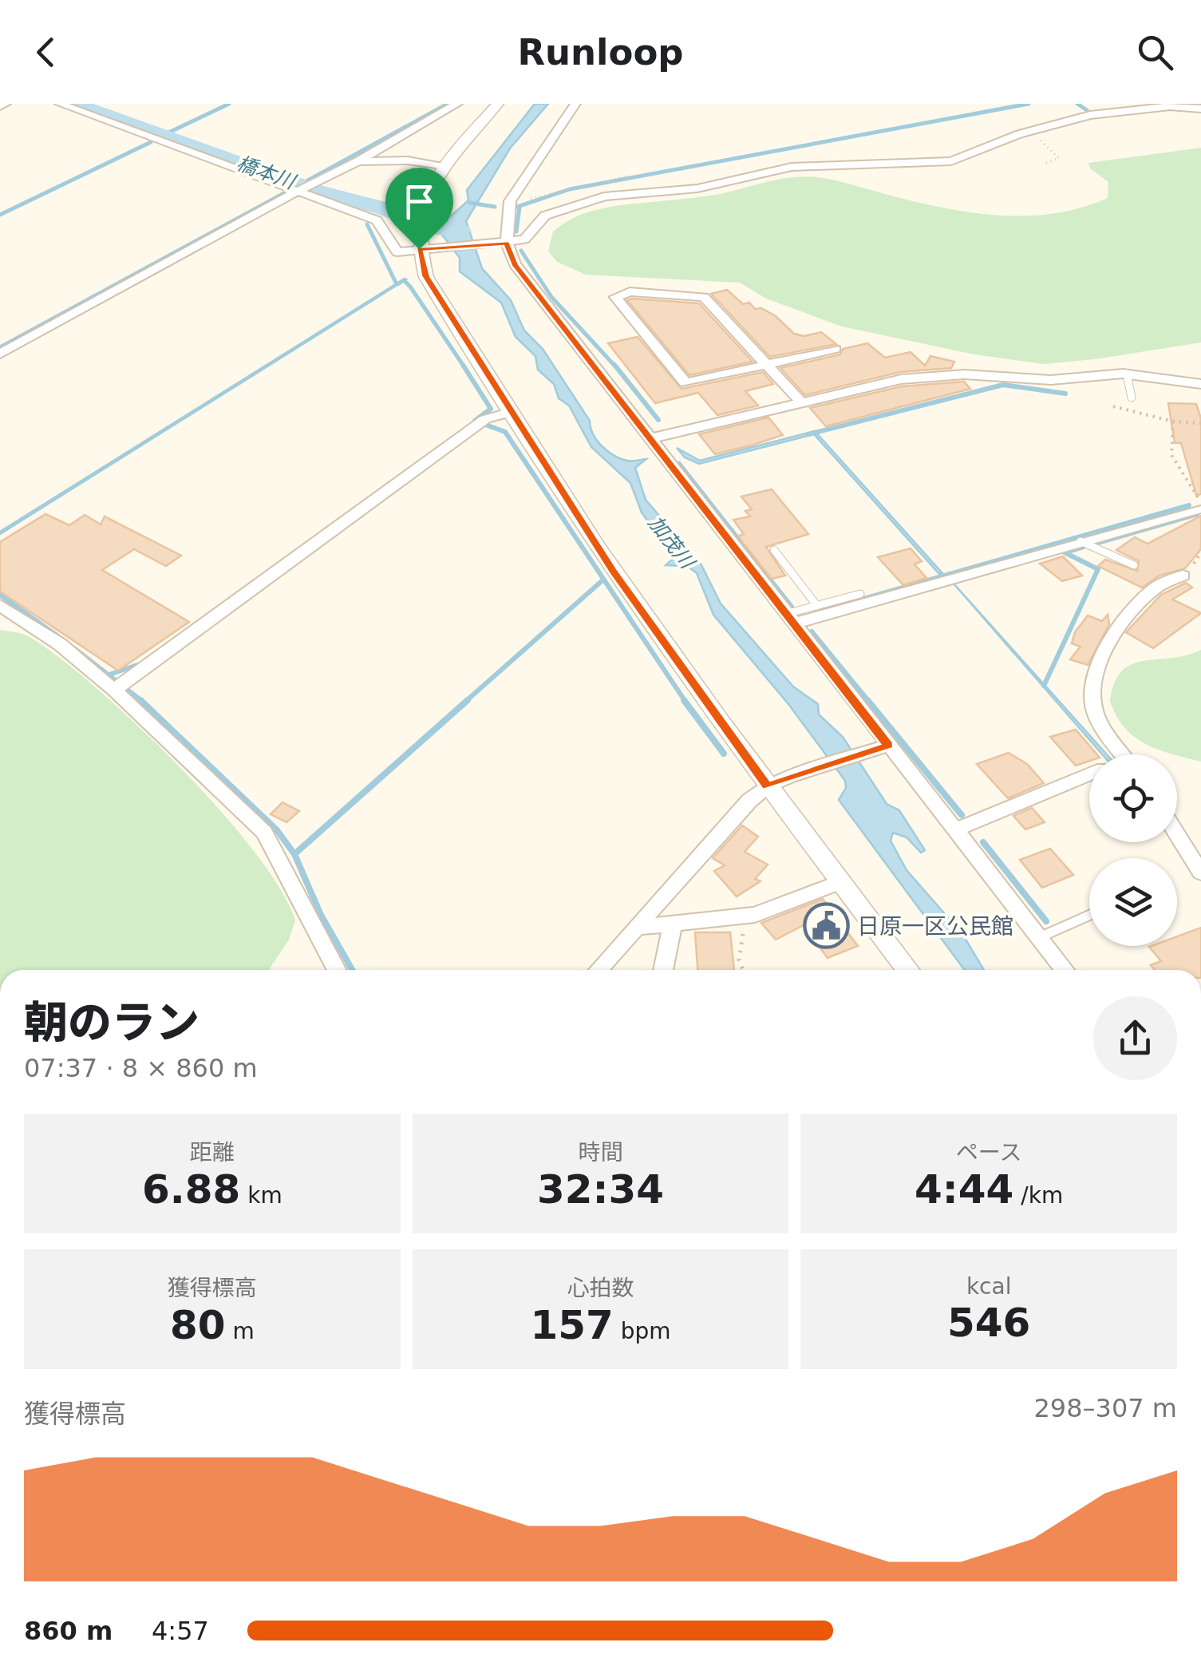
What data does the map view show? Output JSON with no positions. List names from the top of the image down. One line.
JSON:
{"water":["橋本川","加茂川"],"places":{"public building":["日原一区公民館"]},"page":{"header":"Runloop","heading":["朝のラン","07:37 · 8 × 860 m"],"stats":[["距離","6.88 km"],["時間","32:34"],["ペース","4:44 /km"],["獲得標高","80 m"],["心拍数","157 bpm"],["kcal","546"]],"chart":["獲得標高","298–307 m"],"list":[{"name":"860 m","note":"4:57"}]}}
